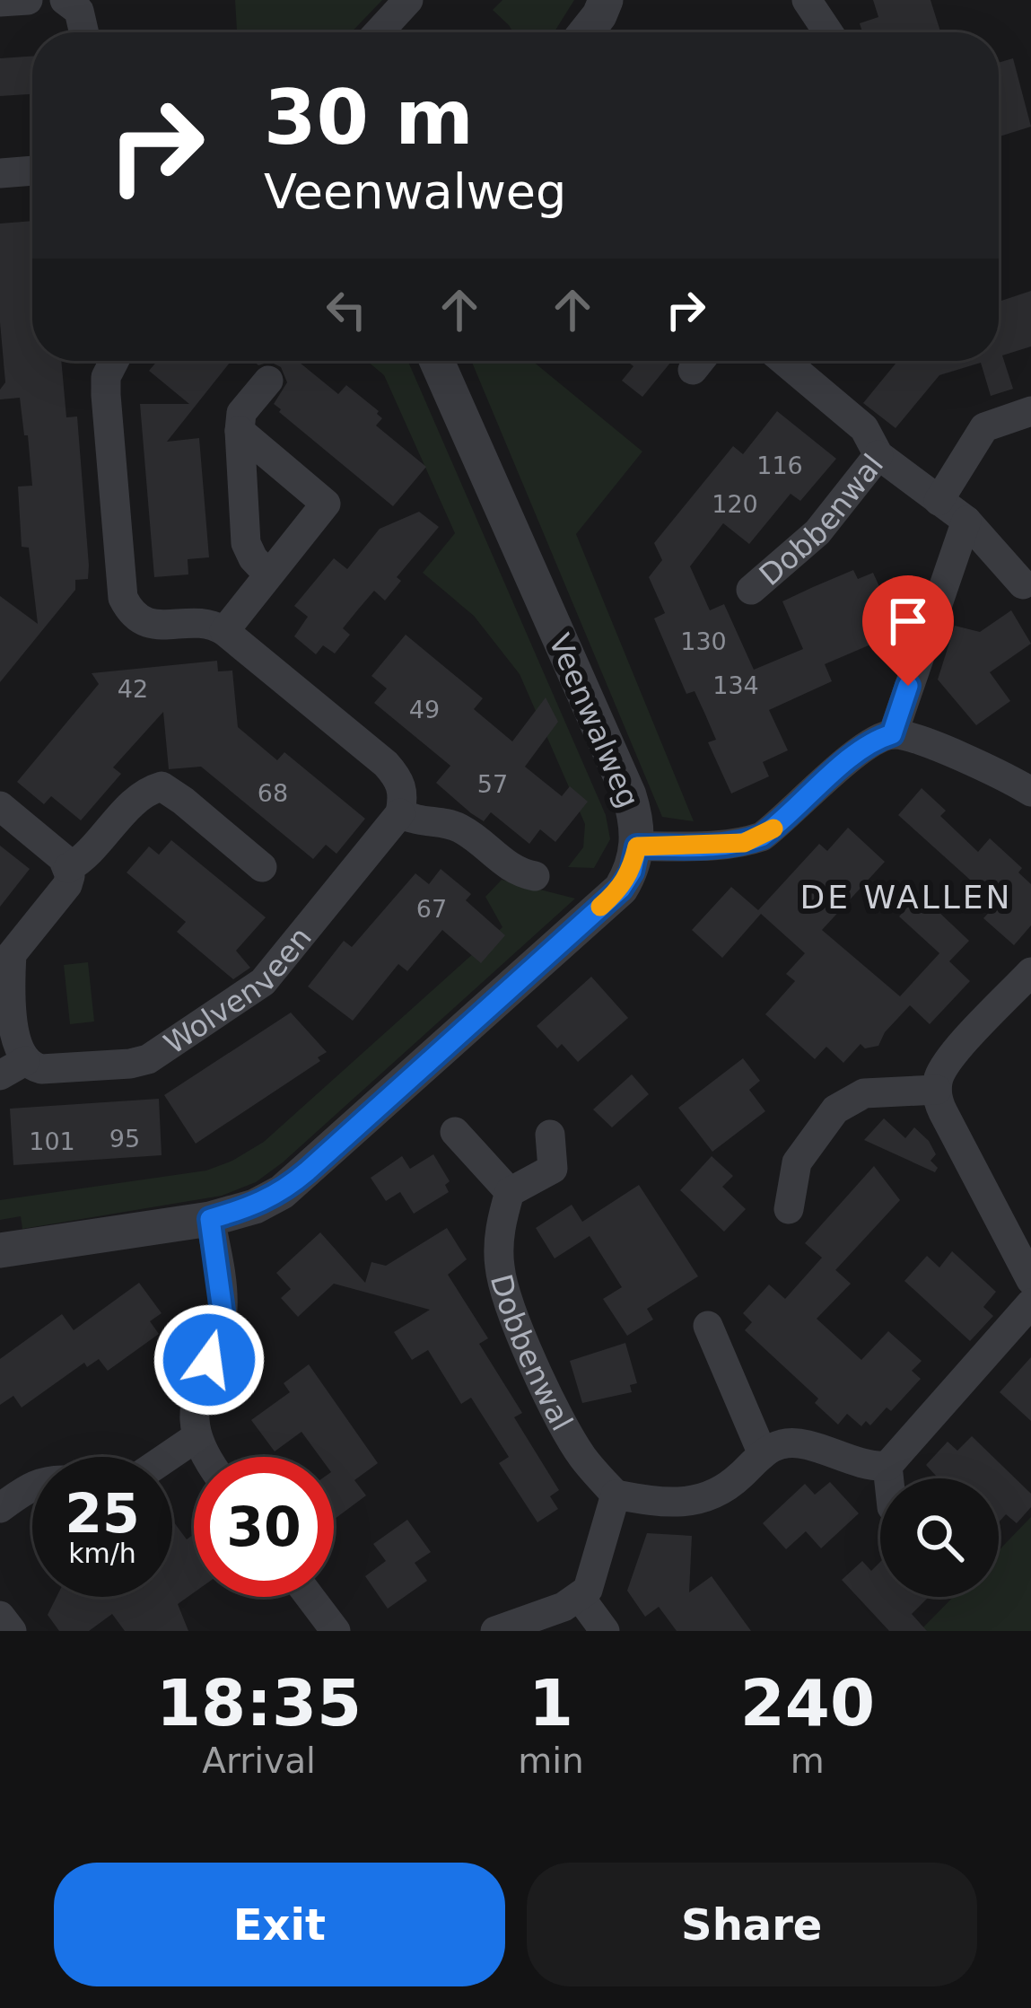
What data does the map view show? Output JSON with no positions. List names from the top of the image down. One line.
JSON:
{"streets":{"street":["Dobbenwal","Veenwalweg","Wolvenveen"]},"districts":["DE WALLEN"],"house_numbers":["116","120","130","134","42","49","57","68","67","95","101"],"page":{"turn":["30 m","Veenwalweg"],"speed":"25 km/h","limit":"30","eta":["18:35","Arrival","1","min","240","m"],"buttons":["Exit","Share"]}}
